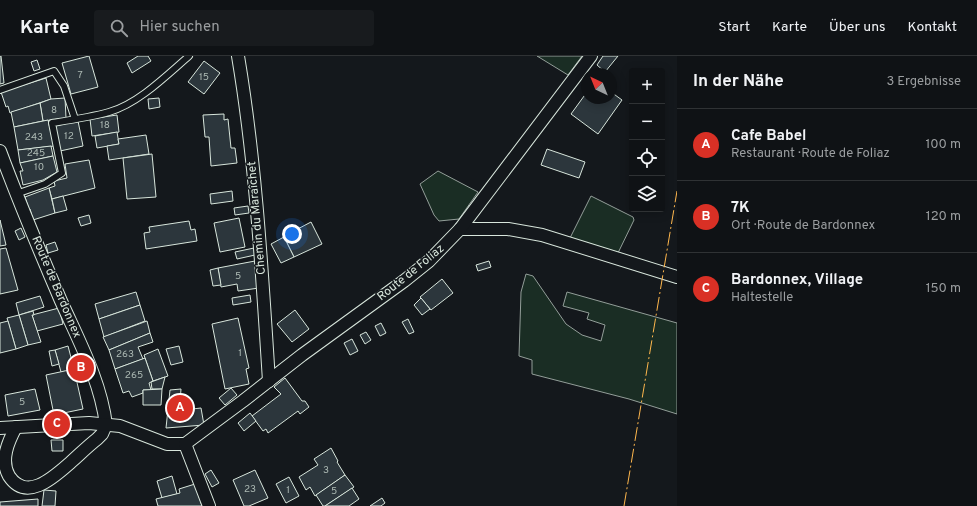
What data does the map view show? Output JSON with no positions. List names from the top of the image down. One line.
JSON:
{"streets":{"street":["Chemin du Maraîchet","Route de Foliaz","Route de Bardonnex"]},"crossings":[["Chemin du Maraîchet","Route de Foliaz"]],"house_numbers":["7","15","8","18","12","243","245","10","5","1","263","265","5","3","23","1","5"],"north":"top left","page":{"header":"Karte","search":"Hier suchen","nav":["Start","Karte","Über uns","Kontakt"],"heading":["In der Nähe","3 Ergebnisse"],"map_buttons":["+","−"],"list":[{"mark":"A","name":"Cafe Babel","note":"Restaurant · Route de Foliaz","value":"100 m"},{"mark":"B","name":"7K","note":"Ort · Route de Bardonnex","value":"120 m"},{"mark":"C","name":"Bardonnex, Village","note":"Haltestelle","value":"150 m"}],"pins":["B","A","C"]}}
